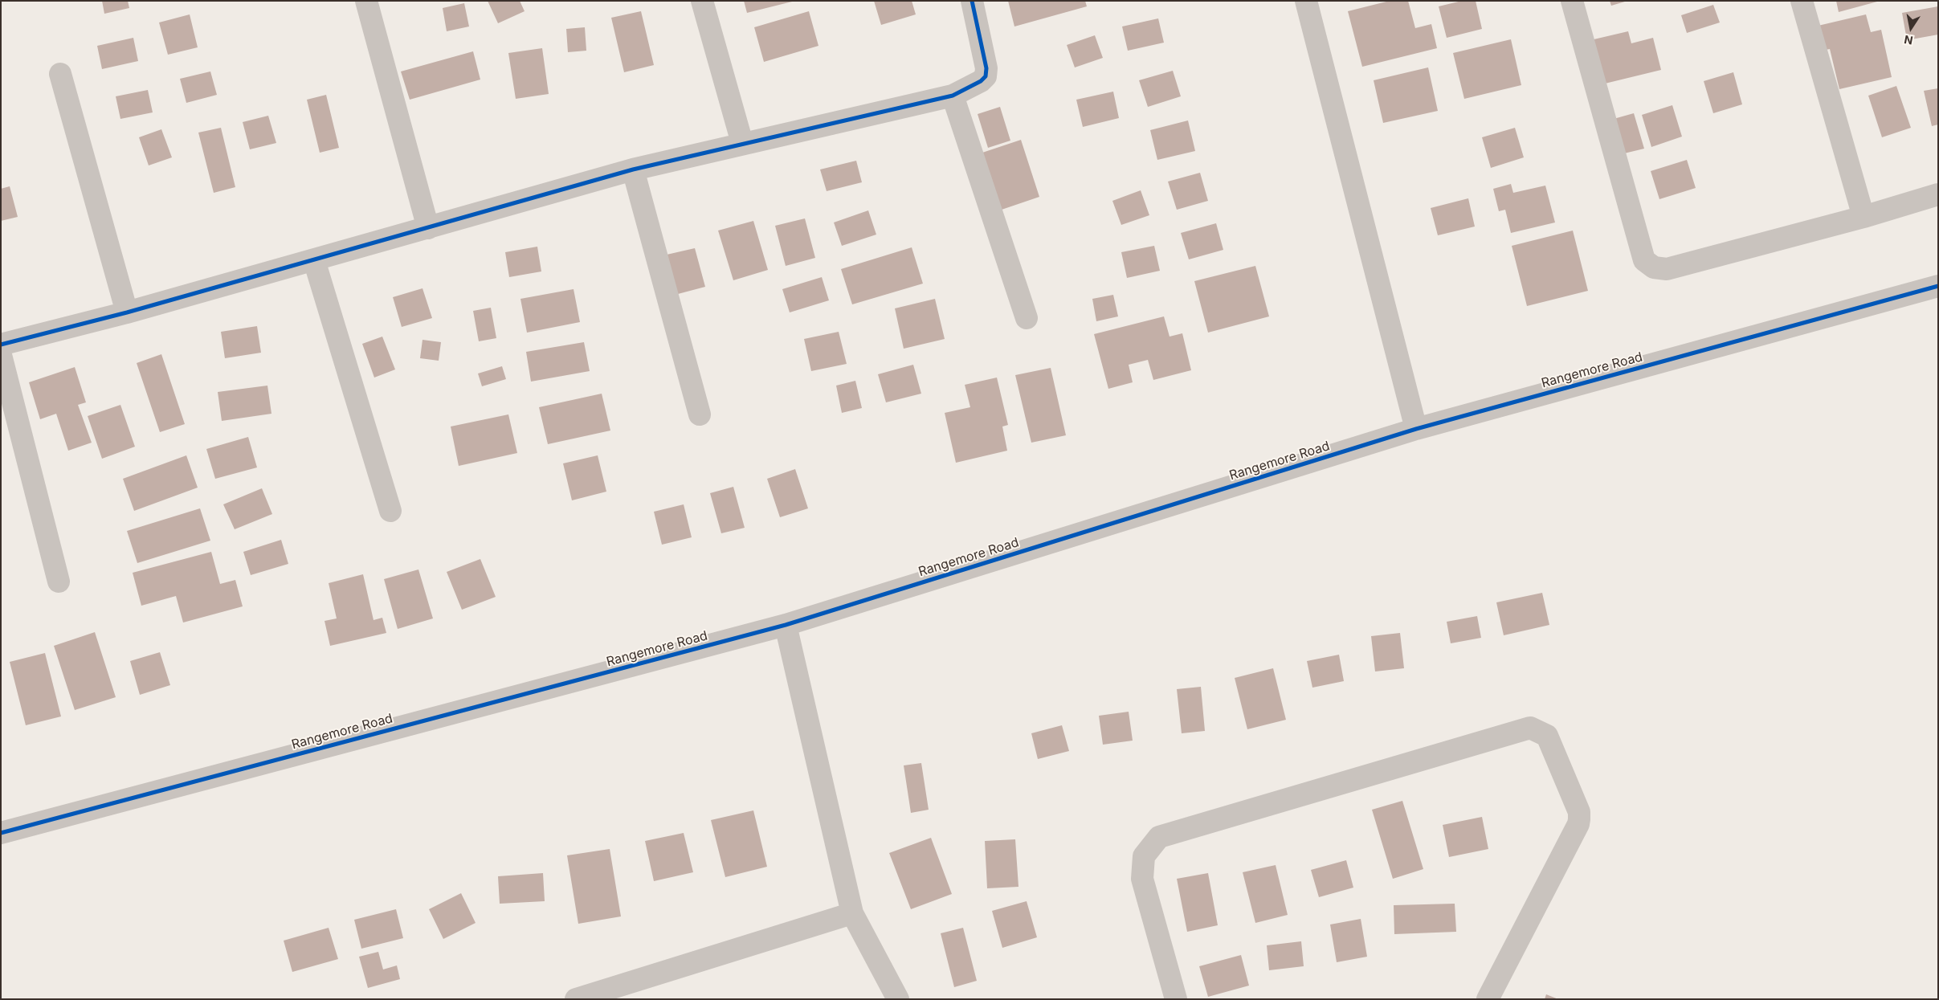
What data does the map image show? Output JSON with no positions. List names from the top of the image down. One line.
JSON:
{"streets":{"street":["Rangemore Road"]},"north":"bottom"}
